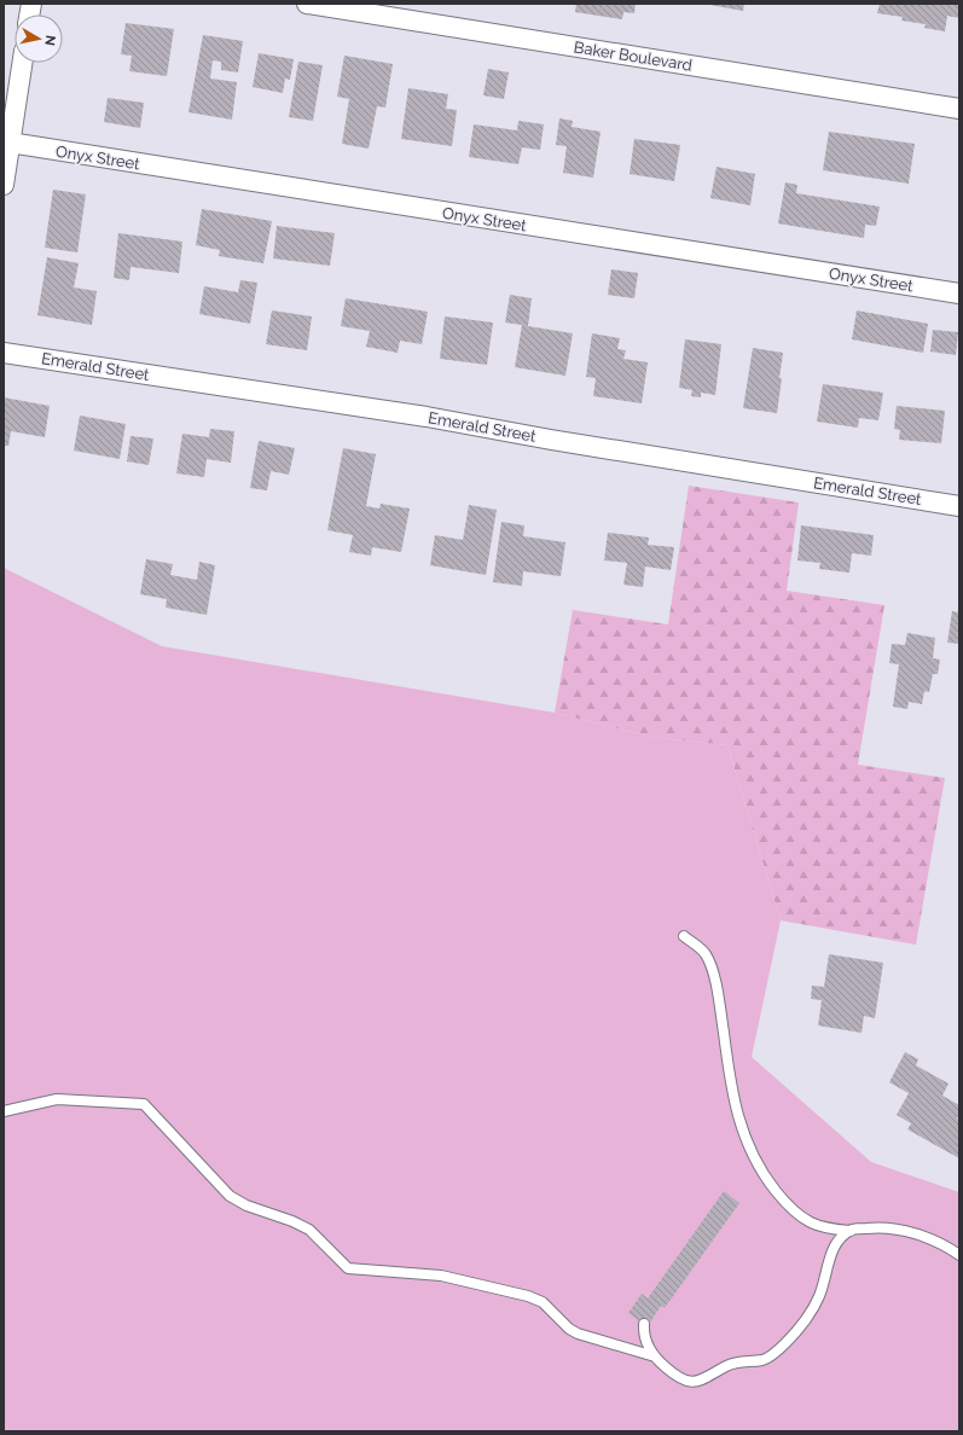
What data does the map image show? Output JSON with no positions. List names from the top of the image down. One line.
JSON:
{"streets":{"street":["Baker Boulevard","Onyx Street","Emerald Street"]},"north":"right"}
